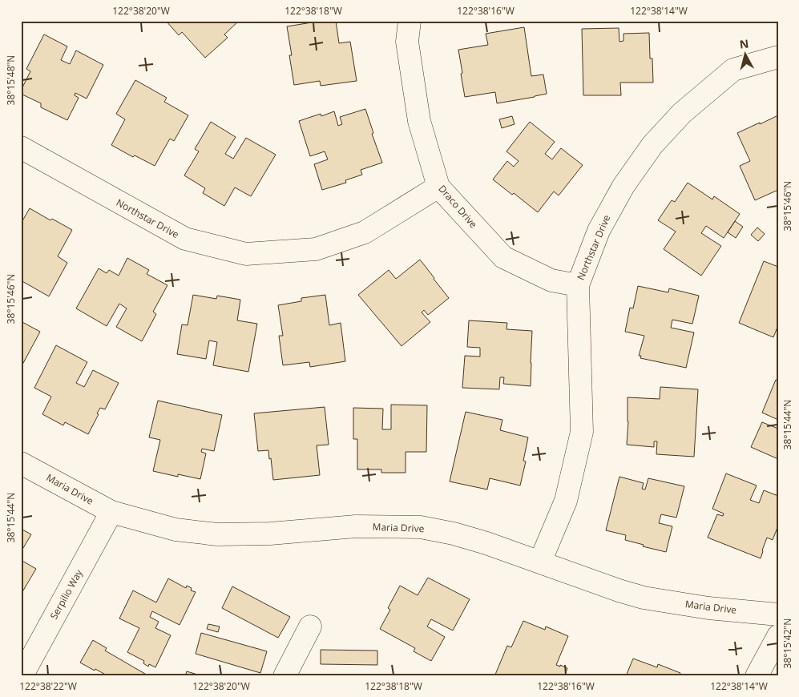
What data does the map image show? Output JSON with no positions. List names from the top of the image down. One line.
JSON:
{"streets":{"street":["Draco Drive","Northstar Drive","Maria Drive","Serpilio Way"]},"crossings":[["Draco Drive","Northstar Drive"],["Northstar Drive","Maria Drive"],["Maria Drive","Serpilio Way"]],"north":"top","coordinates":["122°38'20\"W","122°38'18\"W","122°38'16\"W","122°38'14\"W","38°15'48\"N","38°15'46\"N","38°15'44\"N","38°15'42\"N","122°38'22\"W"]}
